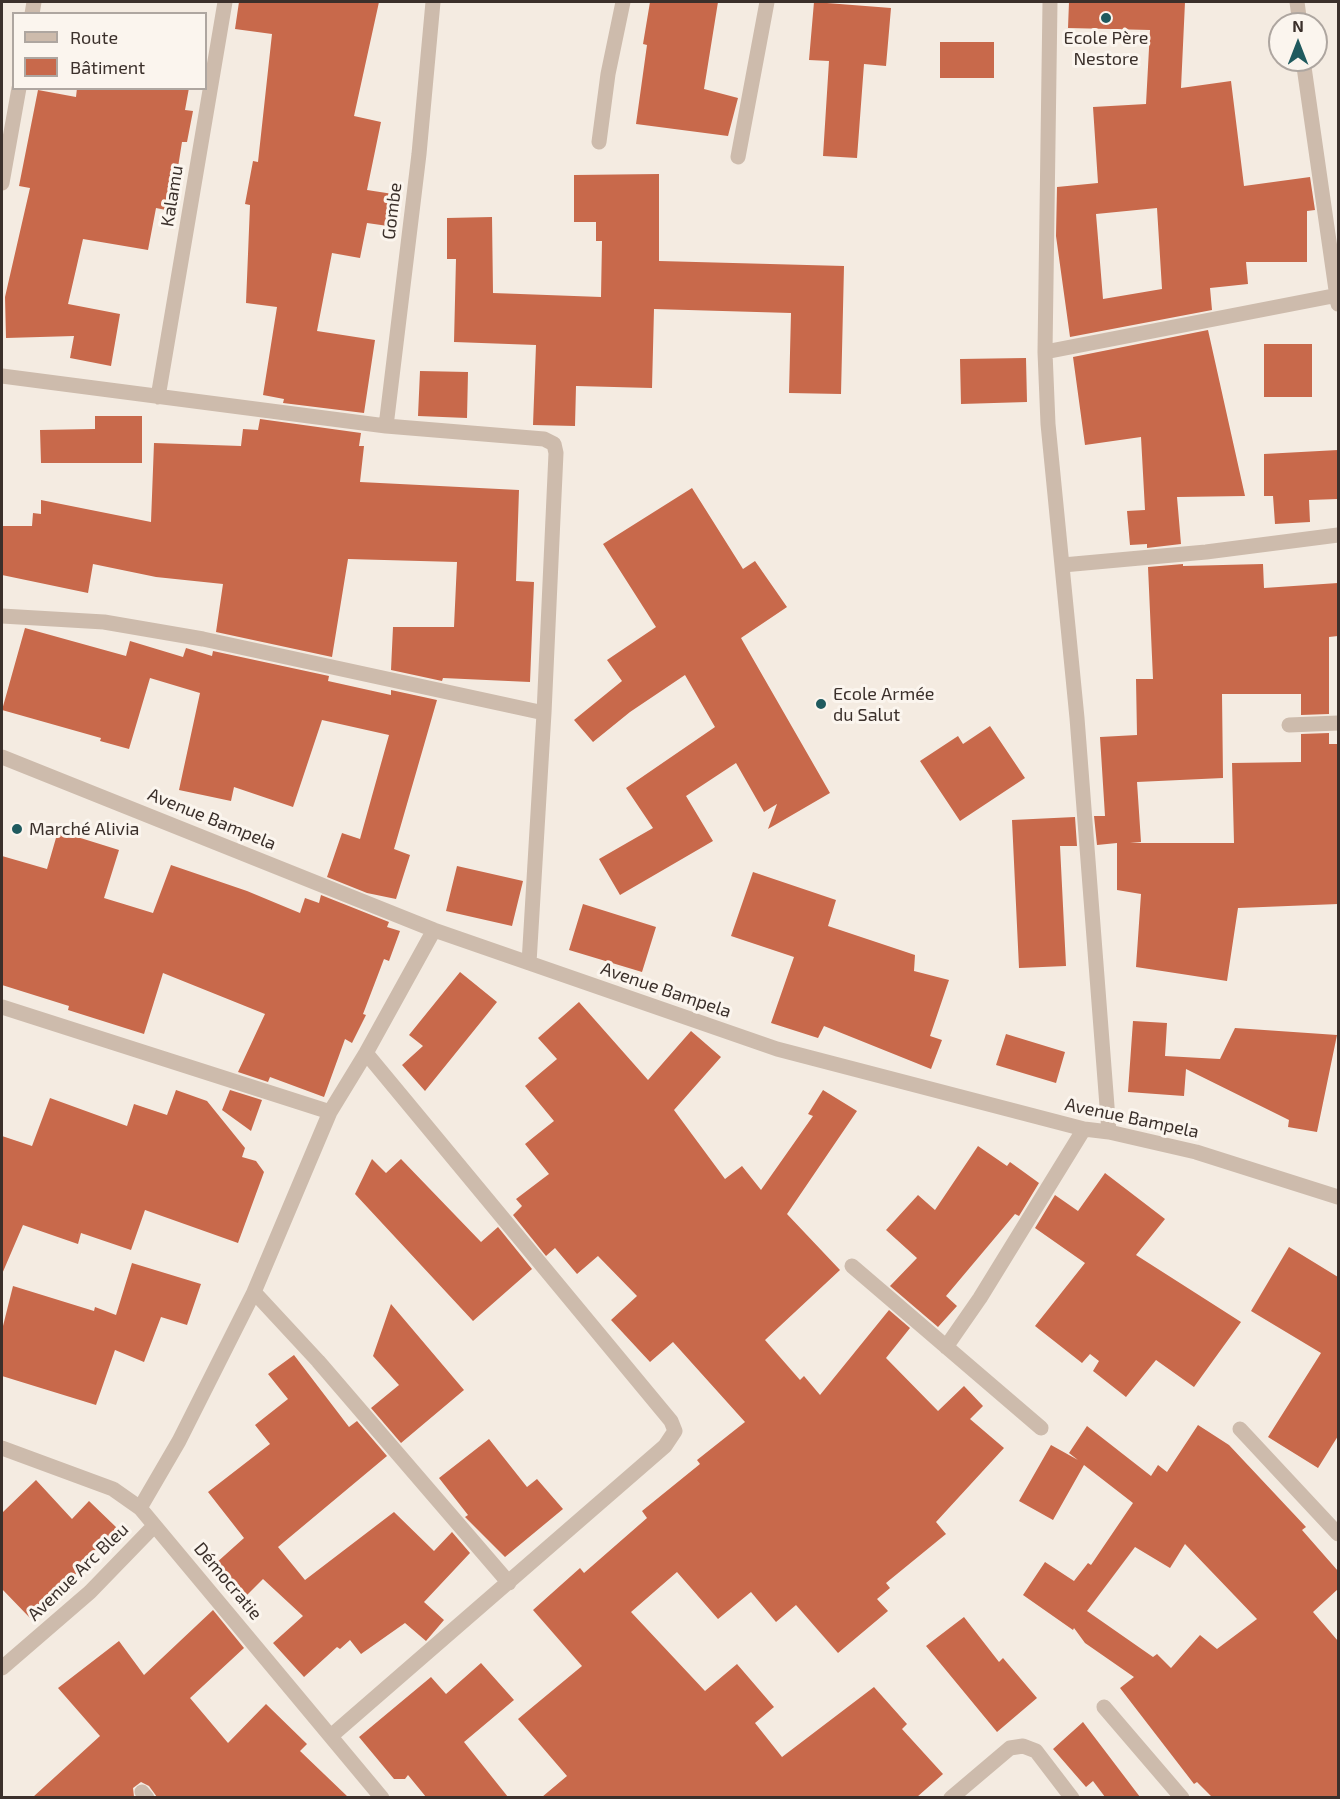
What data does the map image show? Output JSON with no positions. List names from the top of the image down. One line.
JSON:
{"streets":{"street":["Kalamu","Gombe","Avenue Bampela","Avenue Arc Bleu","Démocratie"]},"crossings":[["Avenue Arc Bleu","Démocratie"]],"places":["Ecole Père Nestore","Ecole Armée du Salut","Marché Alivia"],"legend":["Route","Bâtiment"],"north":"top"}
